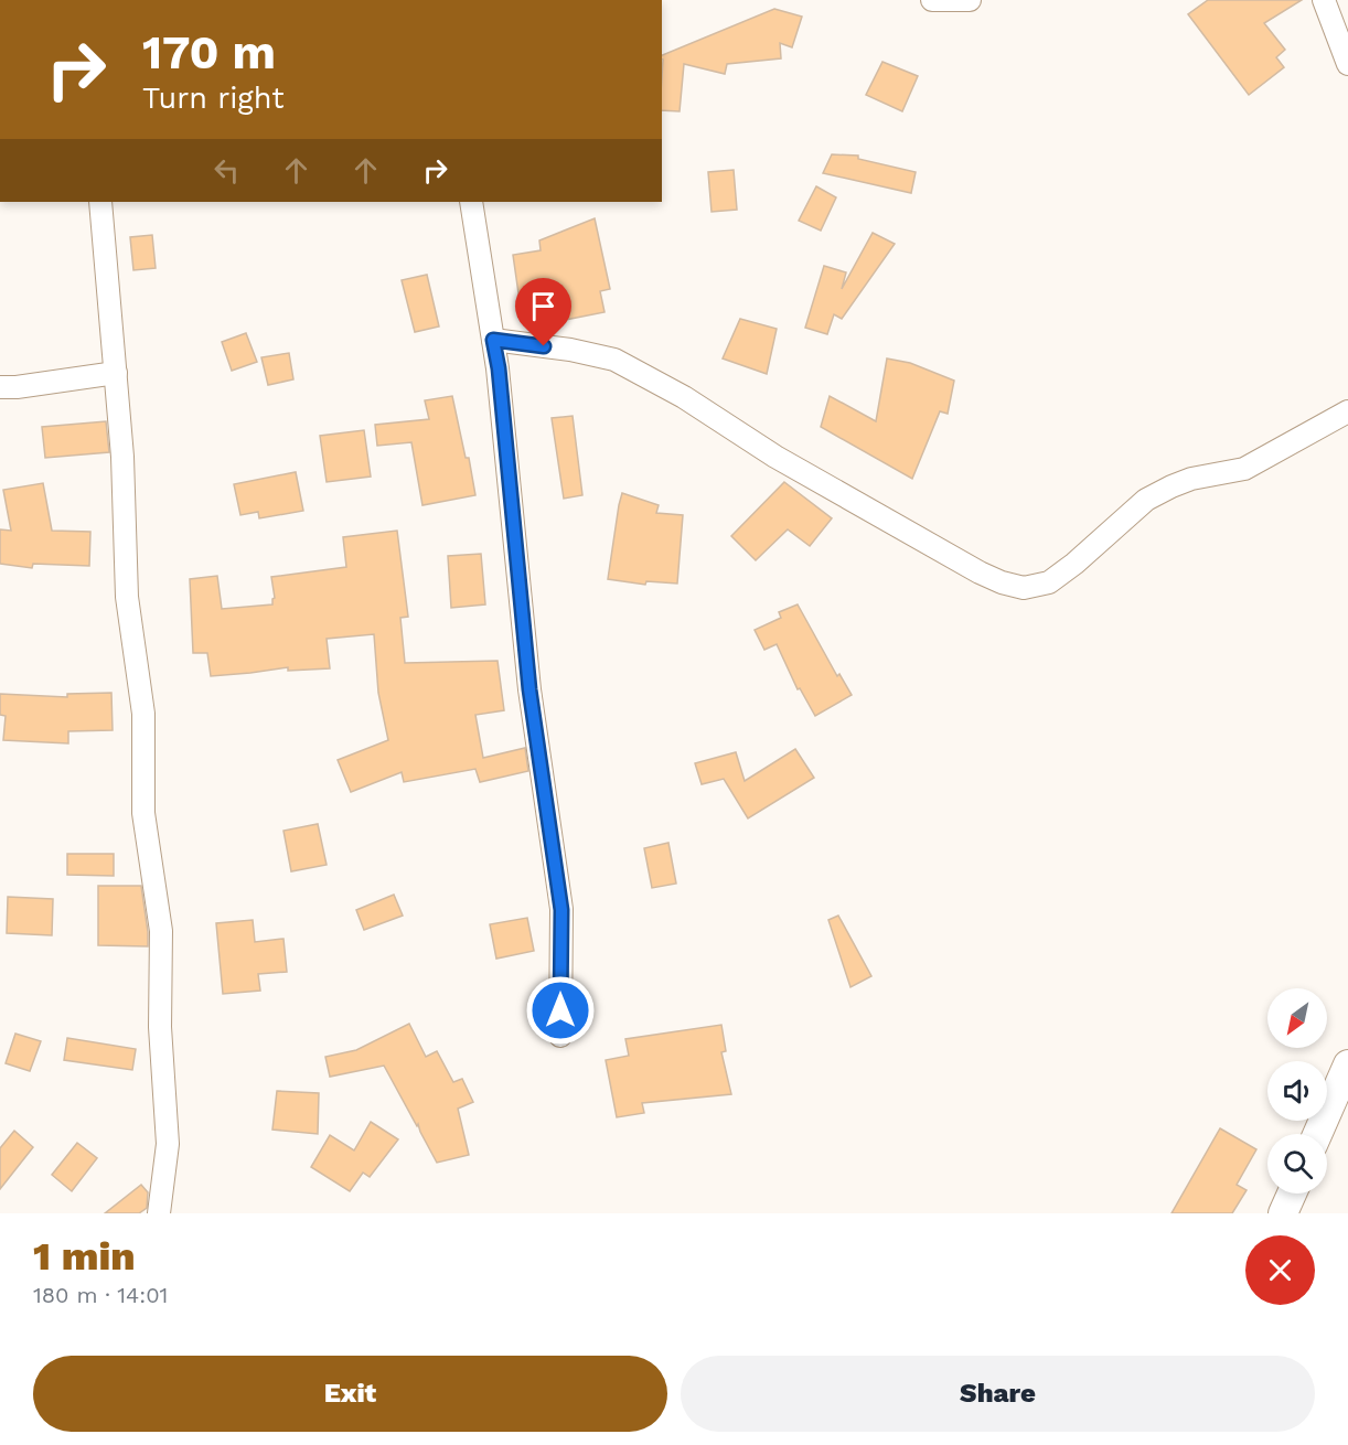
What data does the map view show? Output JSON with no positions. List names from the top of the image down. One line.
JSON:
{"north":"bottom left","page":{"turn":["170 m","Turn right"],"heading":["1 min","180 m · 14:01"],"buttons":["Exit","Share"]}}
